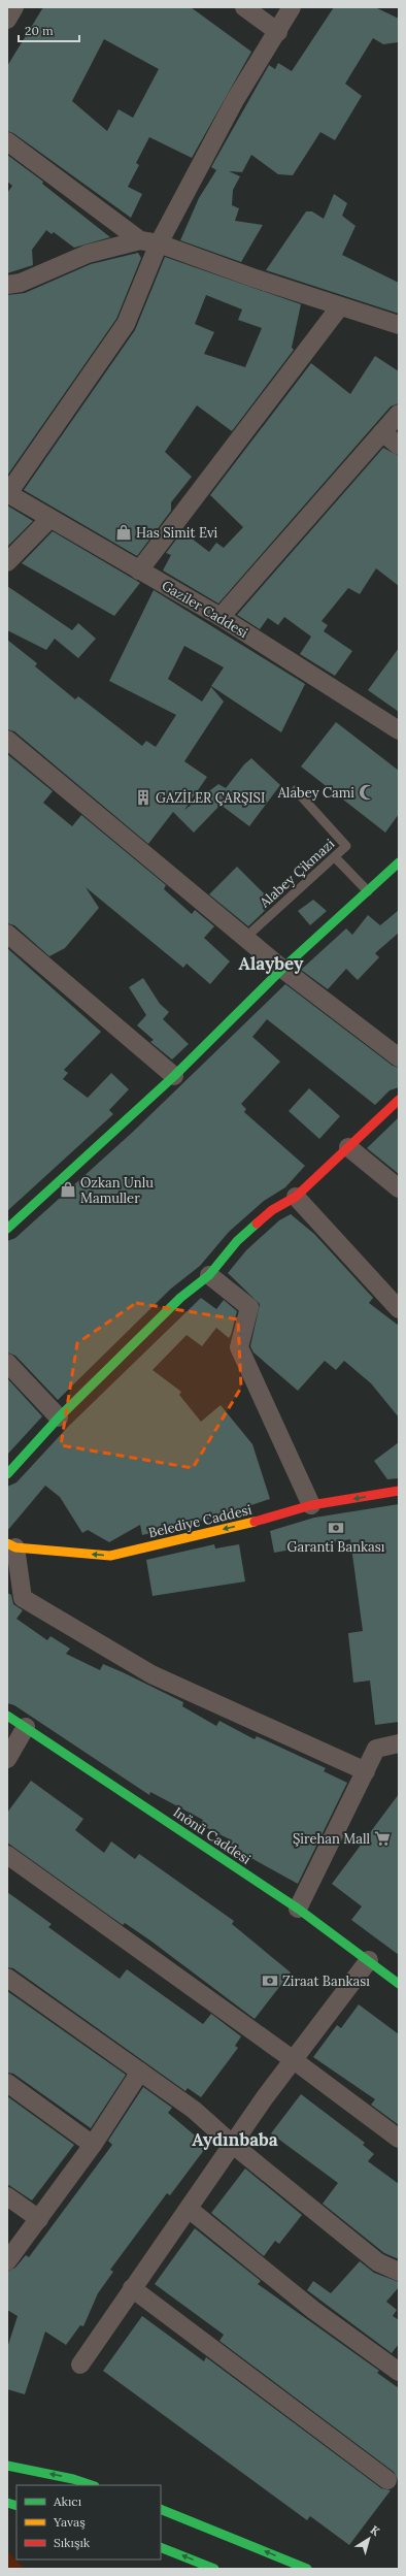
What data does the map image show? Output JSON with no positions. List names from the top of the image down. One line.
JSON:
{"streets":{"street":["Gaziler Caddesi","Belediye Caddesi","Inönü Caddesi"],"lane":["Alabey Çikmazi"]},"one_way":["Belediye Caddesi"],"districts":["Alaybey","Aydınbaba"],"places":{"shop":["Has Simit Evi","Ozkan Unlu Mamuller"],"mosque":["Alabey Cami"],"building":["GAZİLER ÇARŞISI"],"bank":["Garanti Bankası","Ziraat Bankası"],"supermarket":["Şirehan Mall"]},"legend":["Akıcı","Yavaş","Sıkışık"],"scale_bar":"20 m","north":"top right"}
